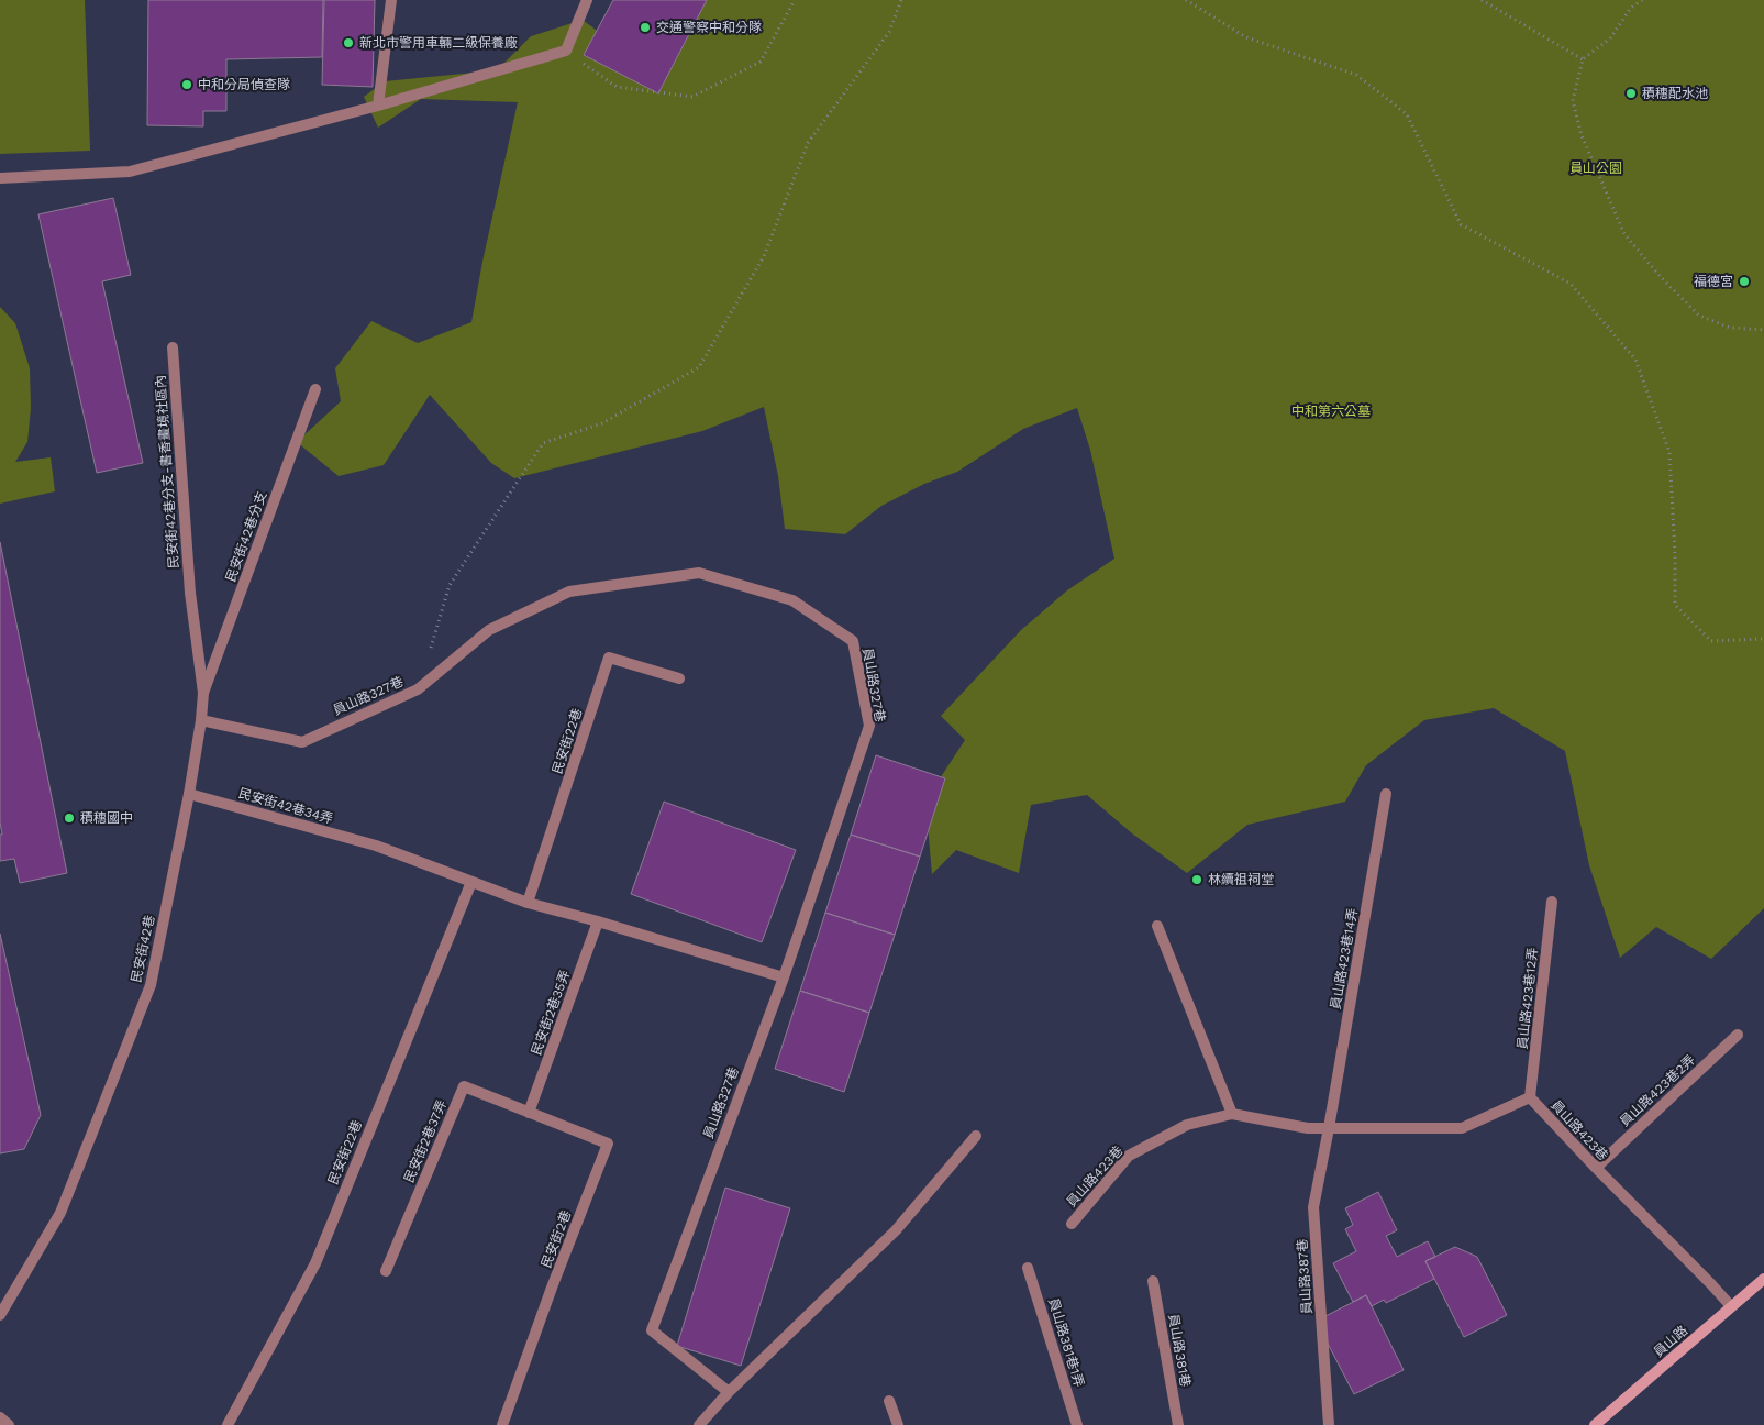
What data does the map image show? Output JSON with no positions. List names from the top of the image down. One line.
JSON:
{"streets":{"street":["民安街42巷分支-書香畫境社區內","民安街42巷分支","員山路327巷","民安街22巷","民安街42巷34弄","民安街42巷","員山路423巷14弄","員山路423巷12弄","民安街2巷35弄","員山路423巷2弄","員山路423巷","民安街2巷37弄","民安街2巷","員山路387巷","員山路","員山路381巷1弄","員山路381巷"]},"crossings":[["民安街42巷分支-書香畫境社區內","民安街42巷"],["民安街42巷分支","民安街42巷"],["員山路327巷","民安街42巷34弄"],["員山路327巷","民安街42巷"],["民安街22巷","民安街42巷34弄"],["民安街42巷34弄","民安街42巷"],["民安街42巷34弄","民安街2巷35弄"],["員山路423巷14弄","員山路423巷"],["員山路423巷14弄","員山路387巷"],["員山路423巷12弄","員山路423巷"],["民安街2巷35弄","民安街2巷37弄"],["民安街2巷35弄","民安街2巷"],["員山路423巷2弄","員山路423巷"],["員山路423巷","員山路387巷"],["員山路423巷","員山路"],["民安街2巷37弄","民安街2巷"]],"parks":["員山公園","中和第六公墓"],"places":["交通警察中和分隊","新北市警用車輛二級保養廠","中和分局偵查隊","積穗配水池","福德宮","積穗國中","林續祖祠堂"]}
